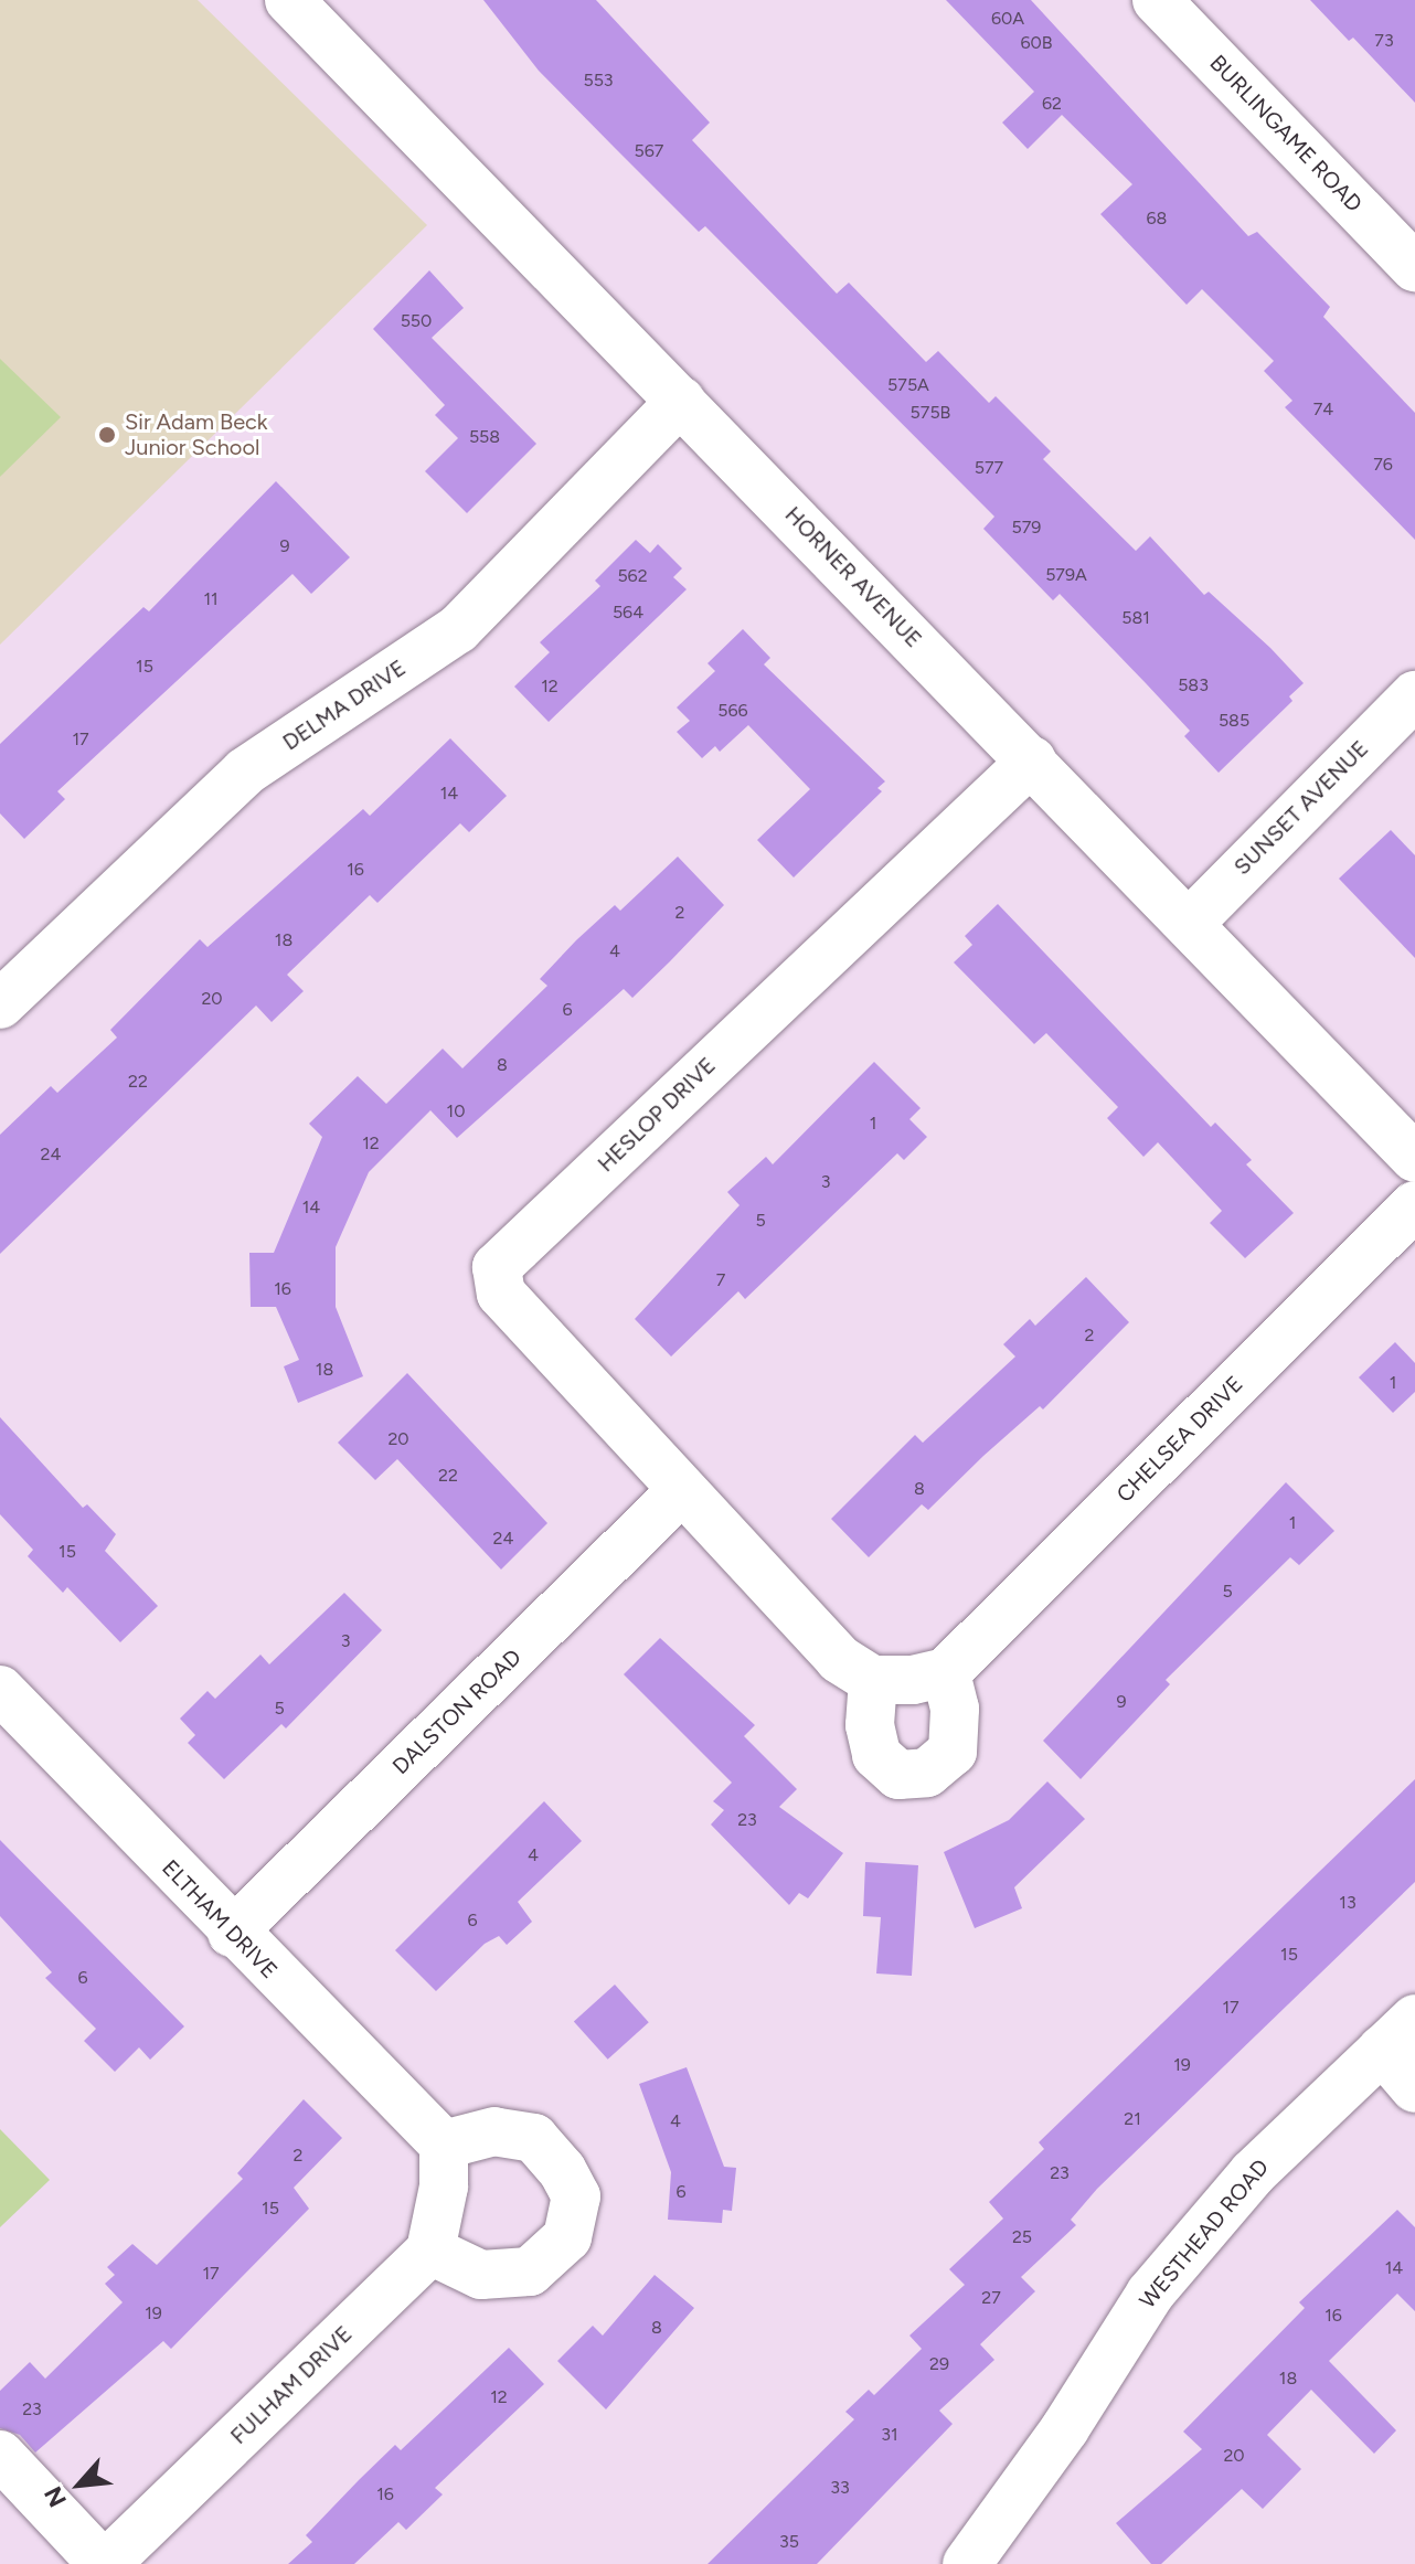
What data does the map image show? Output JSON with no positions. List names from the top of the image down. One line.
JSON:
{"streets":{"street":["BURLINGAME ROAD","HORNER AVENUE","DELMA DRIVE","SUNSET AVENUE","HESLOP DRIVE","CHELSEA DRIVE","DALSTON ROAD","ELTHAM DRIVE","WESTHEAD ROAD","FULHAM DRIVE"]},"crossings":[["HORNER AVENUE","DELMA DRIVE"],["HORNER AVENUE","SUNSET AVENUE"],["HORNER AVENUE","HESLOP DRIVE"],["HESLOP DRIVE","DALSTON ROAD"],["DALSTON ROAD","ELTHAM DRIVE"],["ELTHAM DRIVE","FULHAM DRIVE"]],"places":["Sir Adam Beck Junior School"],"house_numbers":["60A","73","60B","553","62","567","68","550","575A","74","575B","558","76","577","579","9","579A","562","11","564","581","15","583","12","566","585","17","14","16","2","18","4","20","6","8","22","10","1","12","24","3","14","5","7","16","2","18","1","20","22","8","1","24","15","5","3","9","5","23","4","13","6","15","6","17","19","21","4","2","23","6","15","25","14","17","27","19","16","8","29","18","12","23","31","20","33","16","35"],"north":"bottom left"}
